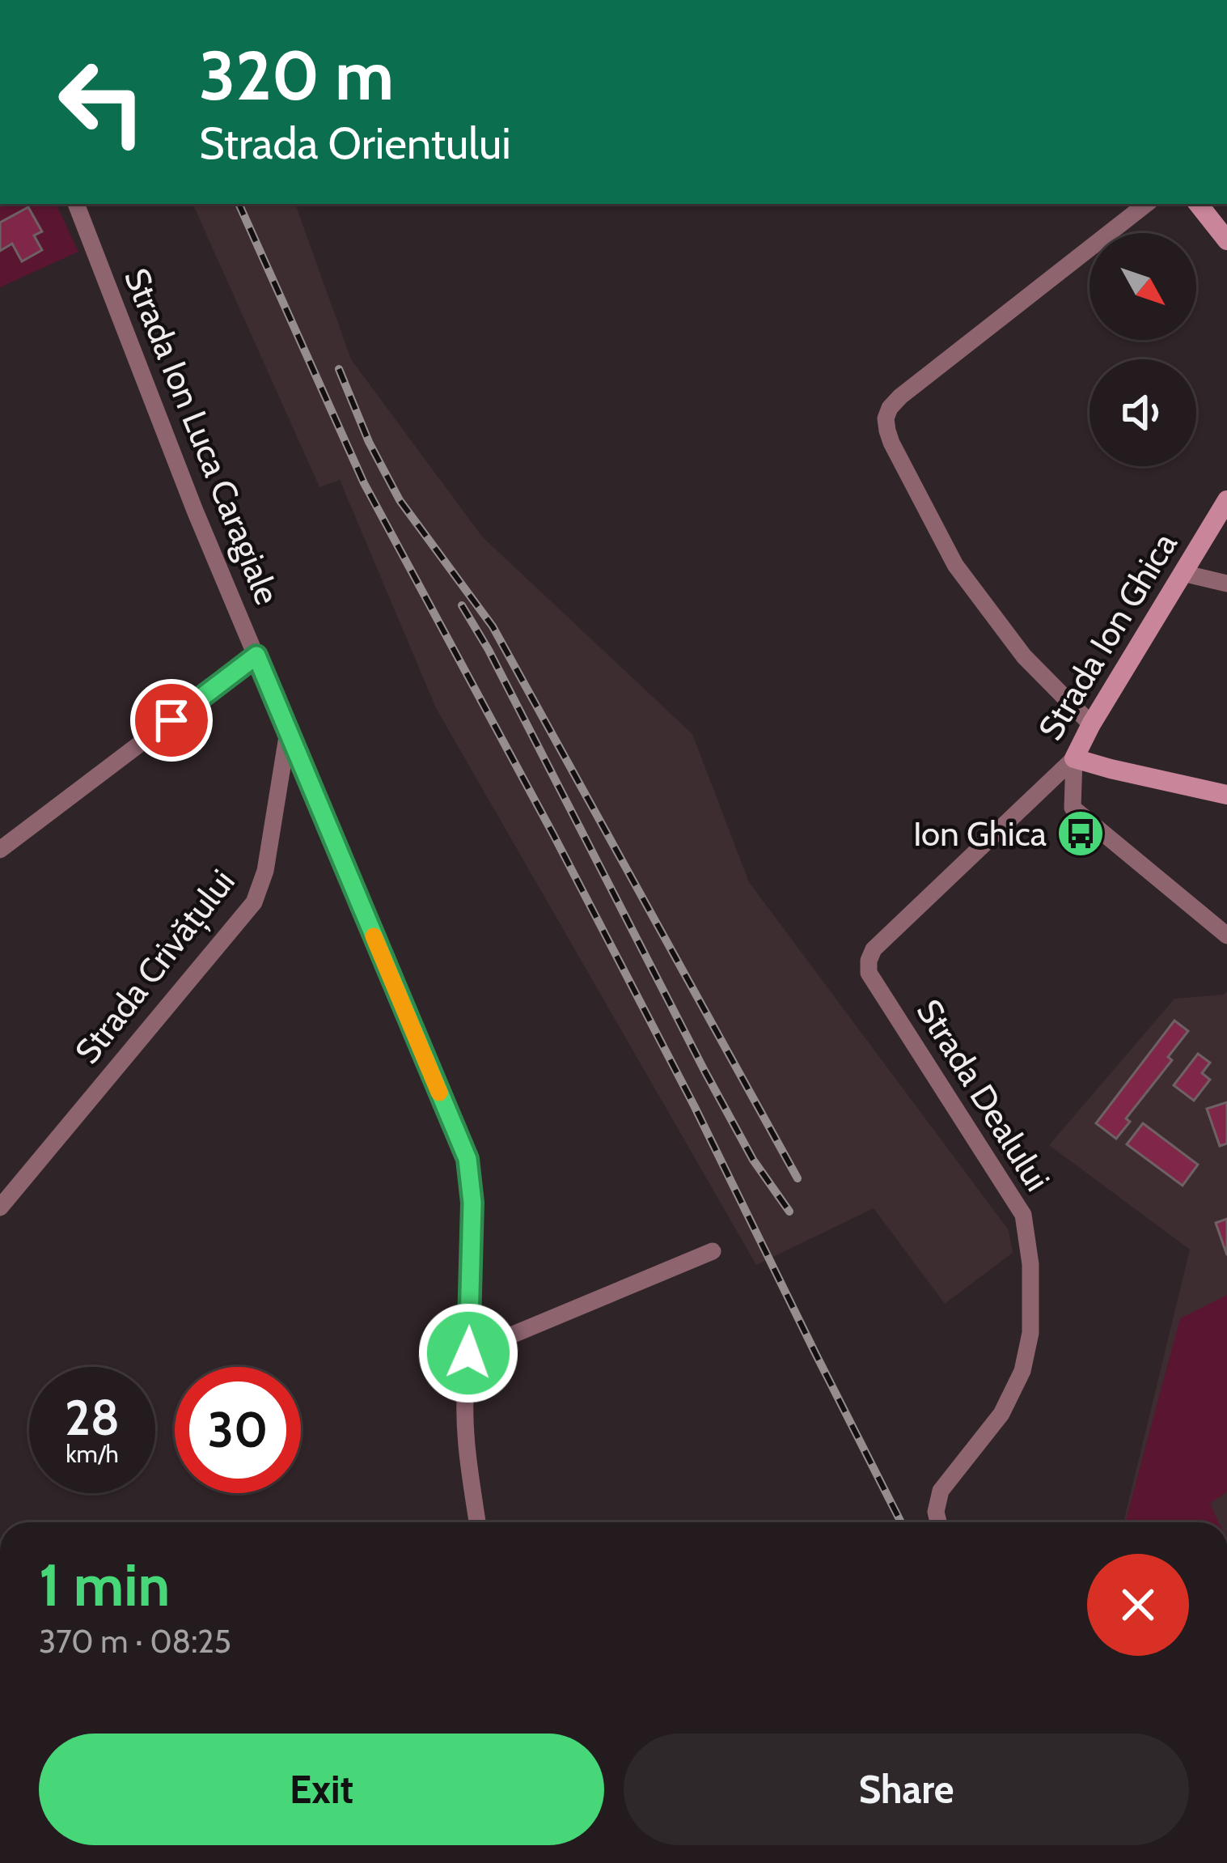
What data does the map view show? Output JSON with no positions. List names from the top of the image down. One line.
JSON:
{"streets":{"street":["Strada Ion Luca Caragiale","Strada Ion Ghica","Strada Crivățului","Strada Dealului"]},"crossings":[["Strada Ion Luca Caragiale","Strada Crivățului"],["Strada Ion Ghica","Strada Dealului"]],"places":{"bus stop":["Ion Ghica"]},"north":"bottom right","page":{"turn":["320 m","Strada Orientului"],"speed":"28 km/h","limit":"30","heading":["1 min","370 m · 08:25"],"buttons":["Exit","Share"]}}
